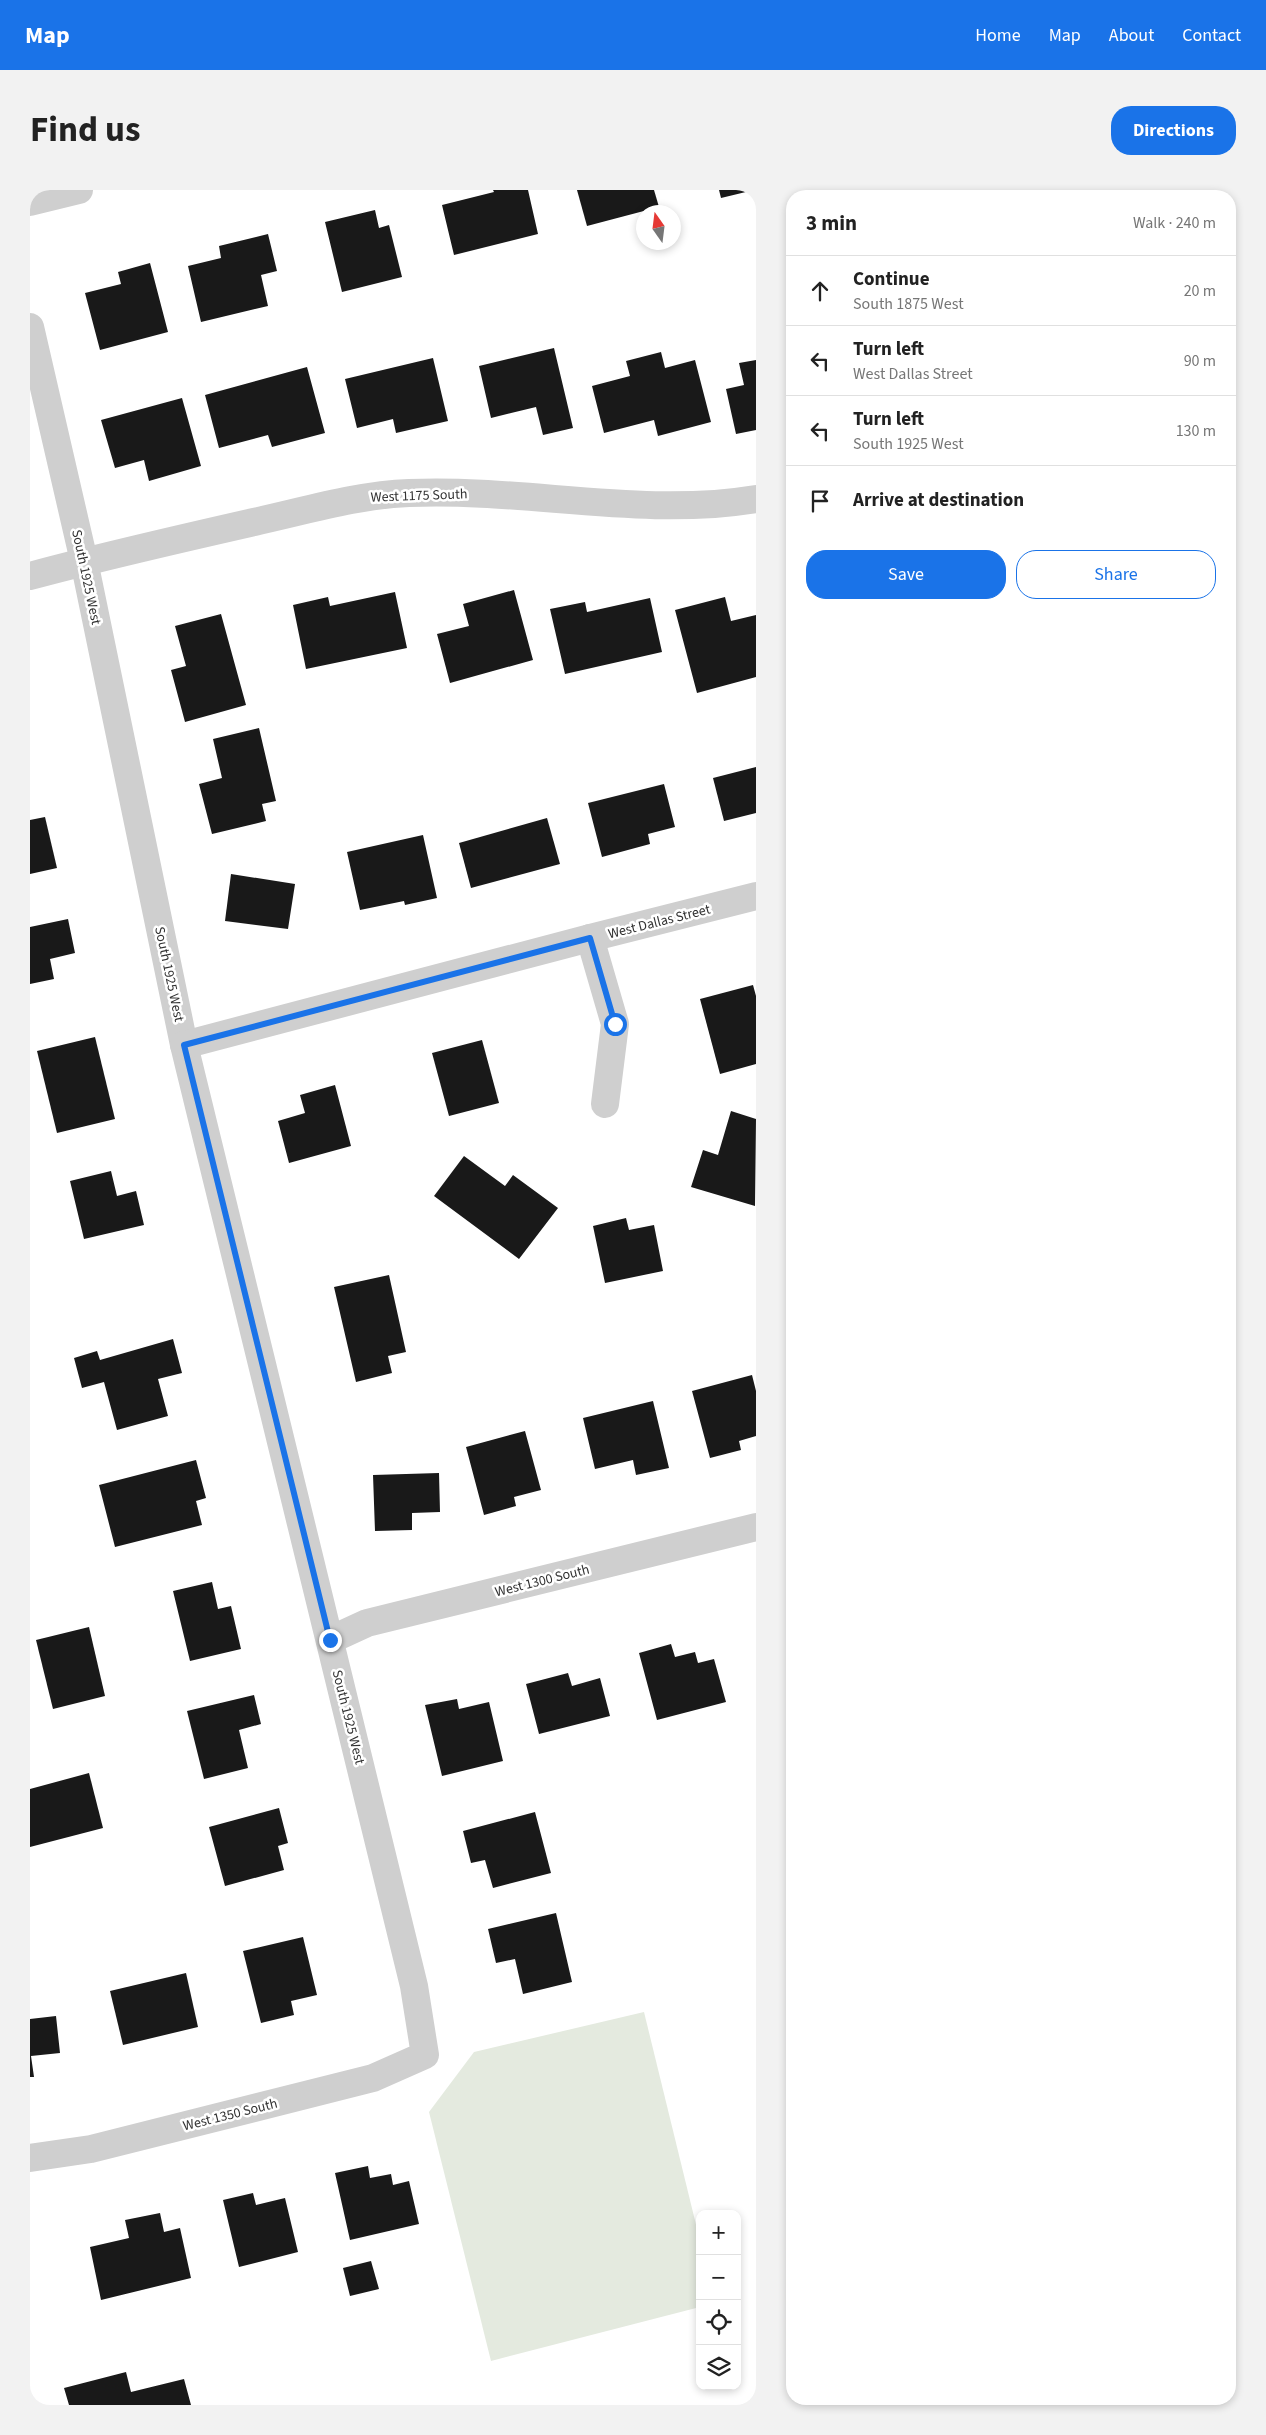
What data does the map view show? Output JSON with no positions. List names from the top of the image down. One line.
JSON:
{"streets":{"street":["West 1175 South","South 1925 West","West Dallas Street","West 1300 South","West 1350 South"]},"crossings":[["West 1175 South","South 1925 West"],["South 1925 West","West Dallas Street"],["South 1925 West","West 1300 South"],["South 1925 West","West 1350 South"]],"north":"top","page":{"header":"Map","nav":["Home","Map","About","Contact"],"title":"Find us","buttons":["Directions",["Save","Share"]],"heading":["3 min","Walk · 240 m"],"list":[["Continue","South 1875 West","20 m"],["Turn left","West Dallas Street","90 m"],["Turn left","South 1925 West","130 m"],"Arrive at destination"],"map_buttons":["+","−"]}}
